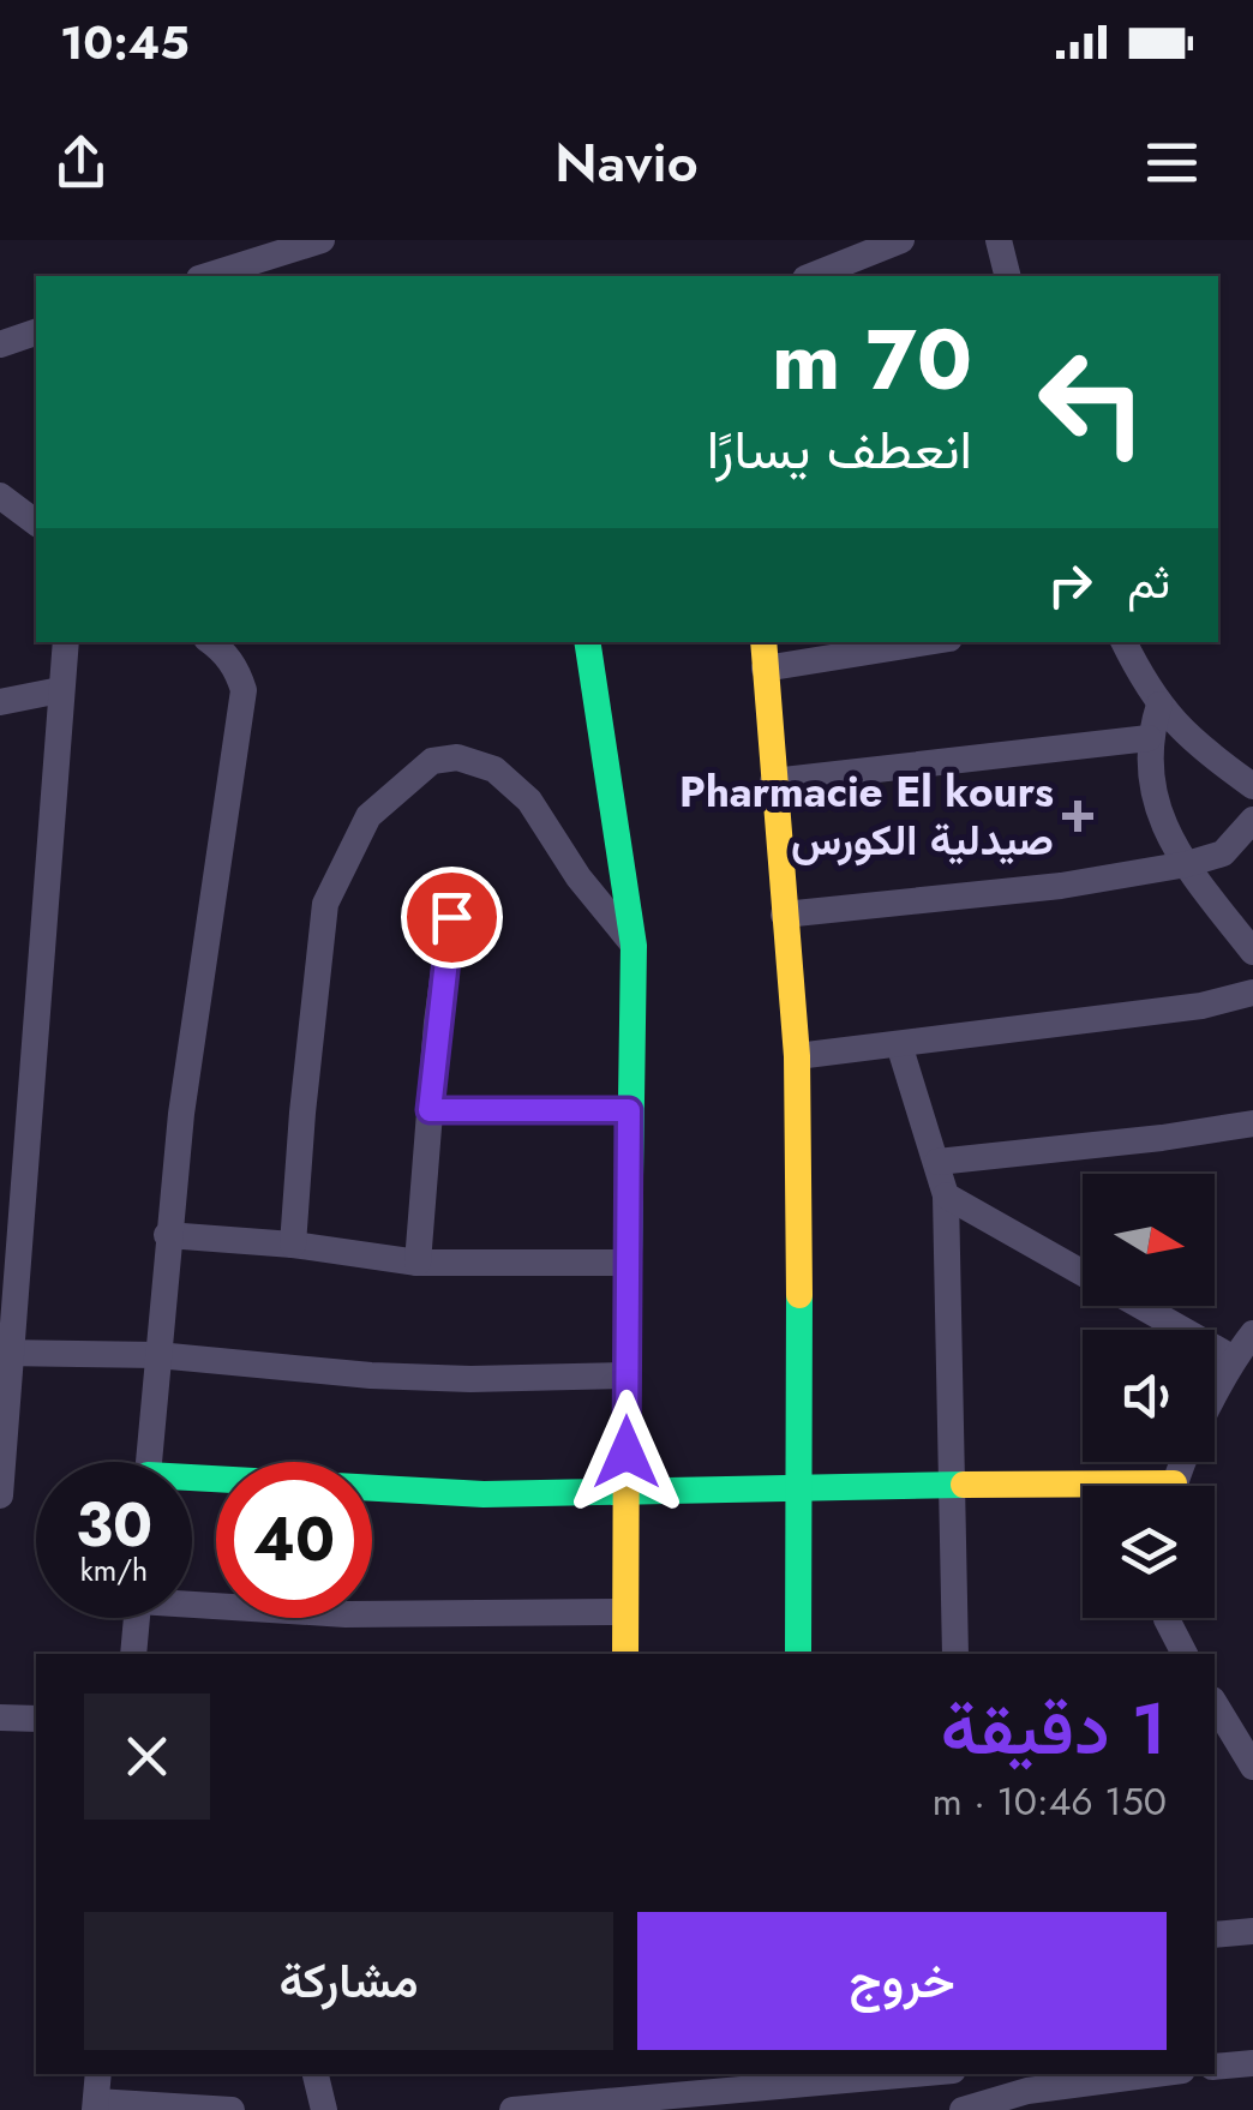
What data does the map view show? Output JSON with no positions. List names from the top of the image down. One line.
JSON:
{"places":{"health":["Pharmacie El kours صيدلية الكورس"]},"north":"right","page":{"status":"10:45","header":"Navio","turn":["70 m","انعطف يسارًا"],"then":"ثم","speed":"30 km/h","limit":"40","heading":["1 دقيقة","150 m · 10:46"],"buttons":["خروج","مشاركة"]}}
